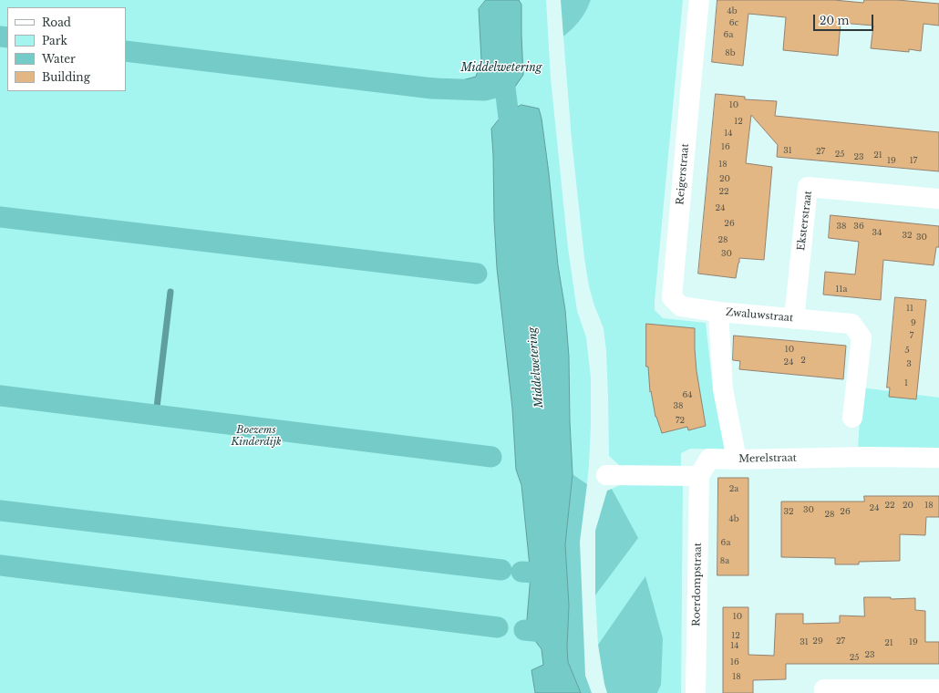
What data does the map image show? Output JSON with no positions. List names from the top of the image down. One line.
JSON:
{"streets":{"street":["Reigerstraat","Eksterstraat","Zwaluwstraat","Merelstraat","Roerdompstraat"]},"crossings":[["Reigerstraat","Zwaluwstraat"],["Eksterstraat","Zwaluwstraat"],["Zwaluwstraat","Merelstraat"],["Merelstraat","Roerdompstraat"]],"water":["Middelwetering"],"parks":["Boezems Kinderdijk"],"house_numbers":["4b","6c","6a","8b","10","12","14","16","31","27","25","21","23","19","17","18","20","22","24","26","38","36","34","32","30","28","30","11a","11","9","7","10","5","2","24","3","1","64","38","72","2a","22","20","18","24","30","32","26","28","4b","6a","8a","10","12","29","27","31","19","21","14","23","25","16","18"],"legend":["Road","Park","Water","Building"],"scale_bar":"20 m"}
